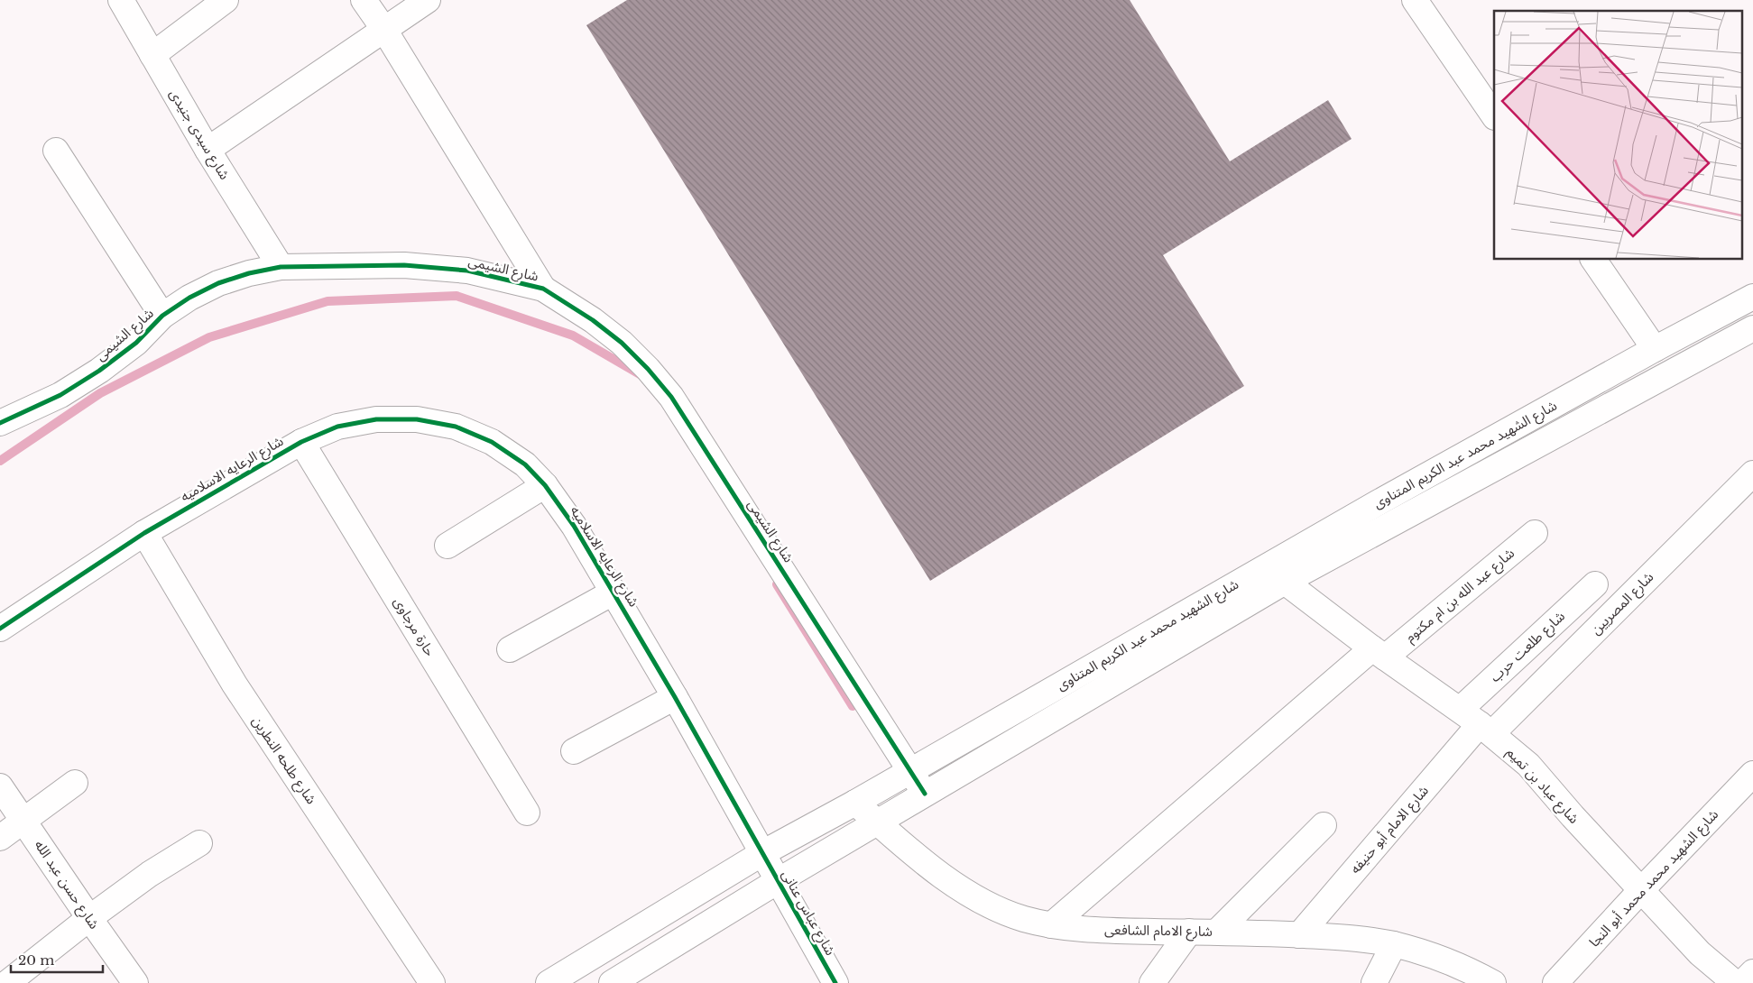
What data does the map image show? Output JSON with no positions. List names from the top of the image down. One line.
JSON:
{"streets":{"street":["شارع سيدى جنيدى","شارع الشيمى","شارع الشهيد محمد عبد الكريم المتناوى","شارع الرعايه الاسلاميه","شارع عبد الله بن ام مكتوم","شارع المصريين","حارة مرجاوى","شارع طلعت حرب","شارع طلحه النطرين","شارع عباد بن تميم","شارع الامام أبو حنيفه","شارع الشهيد محمد محمد أبو النجا","شارع حسن عبد الله","شارع عباس عنانى","شارع الامام الشافعى"]},"crossings":[["شارع سيدى جنيدى","شارع الشيمى"],["شارع الشيمى","شارع الشهيد محمد عبد الكريم المتناوى"],["شارع الشهيد محمد عبد الكريم المتناوى","شارع الرعايه الاسلاميه"],["شارع الشهيد محمد عبد الكريم المتناوى","شارع عباد بن تميم"],["شارع الشهيد محمد عبد الكريم المتناوى","شارع عباس عنانى"],["شارع الشهيد محمد عبد الكريم المتناوى","شارع الامام الشافعى"],["شارع الرعايه الاسلاميه","حارة مرجاوى"],["شارع الرعايه الاسلاميه","شارع طلحه النطرين"],["شارع الرعايه الاسلاميه","شارع عباس عنانى"],["شارع عبد الله بن ام مكتوم","شارع عباد بن تميم"],["شارع عبد الله بن ام مكتوم","شارع الامام الشافعى"],["شارع المصريين","شارع عباد بن تميم"],["شارع المصريين","شارع الامام أبو حنيفه"],["شارع طلعت حرب","شارع عباد بن تميم"],["شارع عباد بن تميم","شارع الامام أبو حنيفه"],["شارع عباد بن تميم","شارع الشهيد محمد محمد أبو النجا"],["شارع الامام أبو حنيفه","شارع الامام الشافعى"]],"scale_bar":"20 m"}
